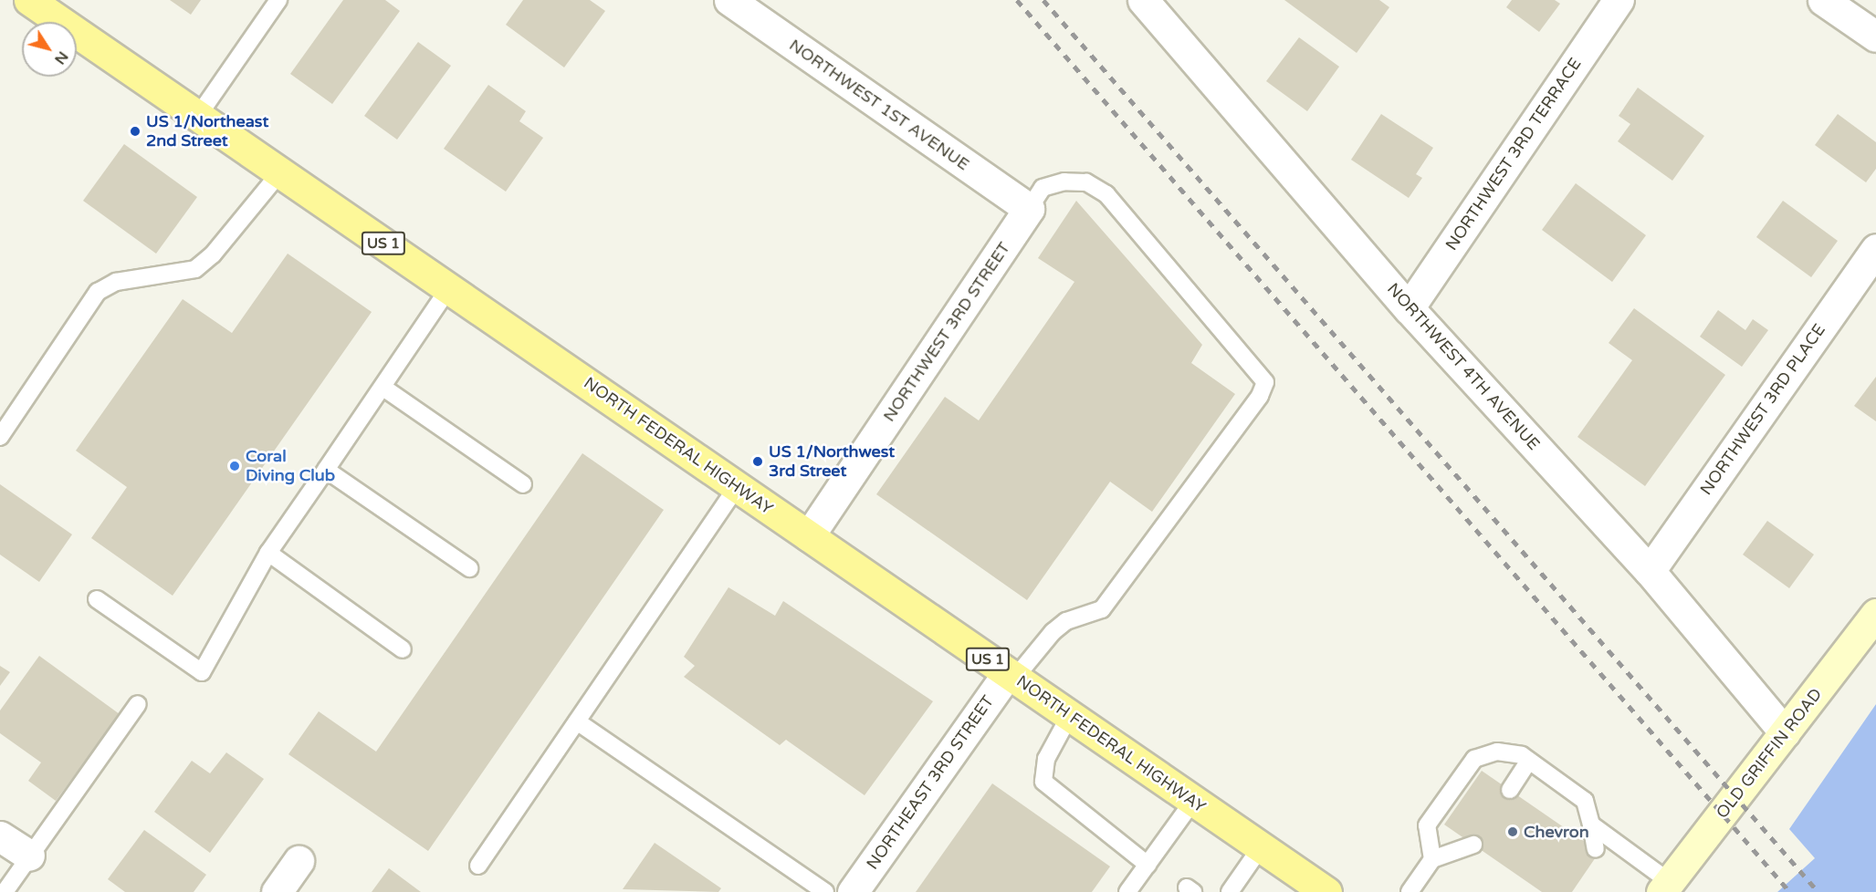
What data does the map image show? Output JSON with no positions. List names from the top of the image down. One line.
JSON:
{"streets":{"main road":["US 1","NORTH FEDERAL HIGHWAY"],"street":["NORTHWEST 1ST AVENUE","NORTHWEST 3RD TERRACE","NORTHWEST 3RD STREET","NORTHWEST 4TH AVENUE","NORTHWEST 3RD PLACE","OLD GRIFFIN ROAD","NORTHEAST 3RD STREET"]},"crossings":[["NORTHWEST 1ST AVENUE","NORTHWEST 3RD STREET"],["NORTHWEST 3RD TERRACE","NORTHWEST 4TH AVENUE"],["NORTHWEST 3RD STREET","NORTH FEDERAL HIGHWAY"],["NORTHWEST 4TH AVENUE","NORTHWEST 3RD PLACE"],["NORTHWEST 4TH AVENUE","OLD GRIFFIN ROAD"],["NORTH FEDERAL HIGHWAY","NORTHEAST 3RD STREET"]],"places":["US 1/Northeast 2nd Street","US 1/Northwest 3rd Street","Coral Diving Club","Chevron"],"north":"bottom right"}
